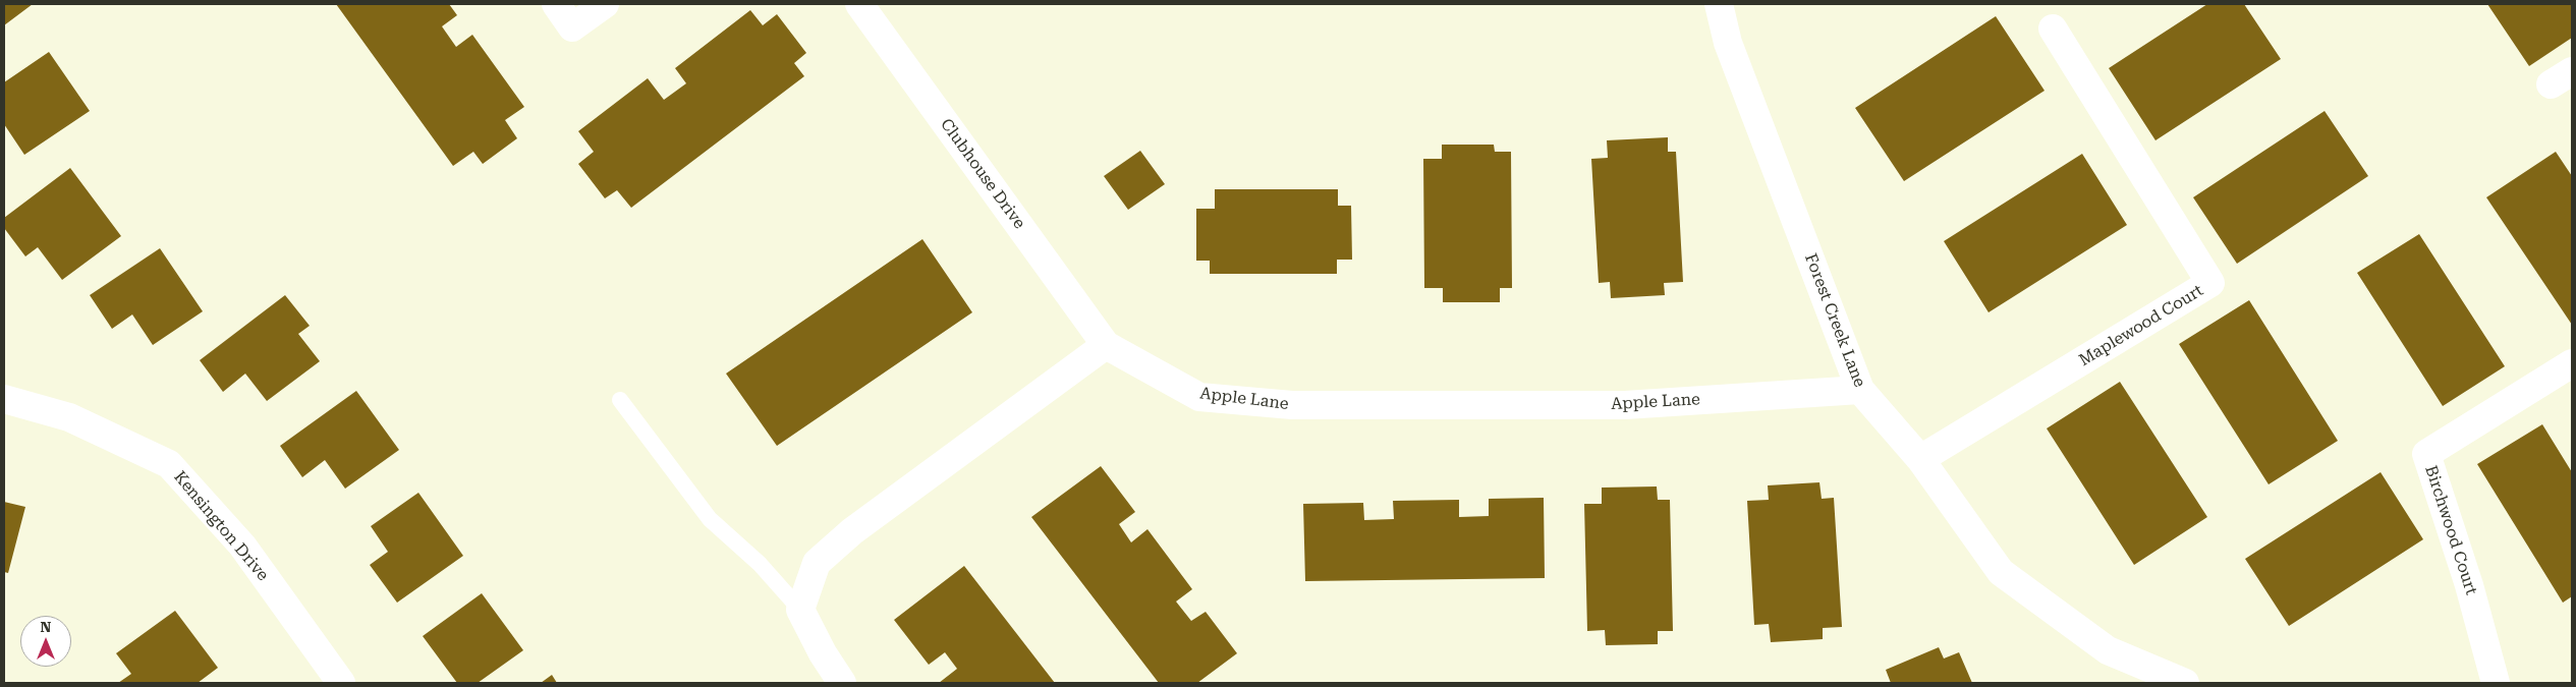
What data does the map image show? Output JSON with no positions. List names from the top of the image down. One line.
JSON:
{"streets":{"street":["Clubhouse Drive","Forest Creek Lane","Maplewood Court","Apple Lane","Kensington Drive","Birchwood Court"]},"crossings":[["Clubhouse Drive","Apple Lane"],["Forest Creek Lane","Maplewood Court"],["Forest Creek Lane","Apple Lane"]],"north":"top"}
